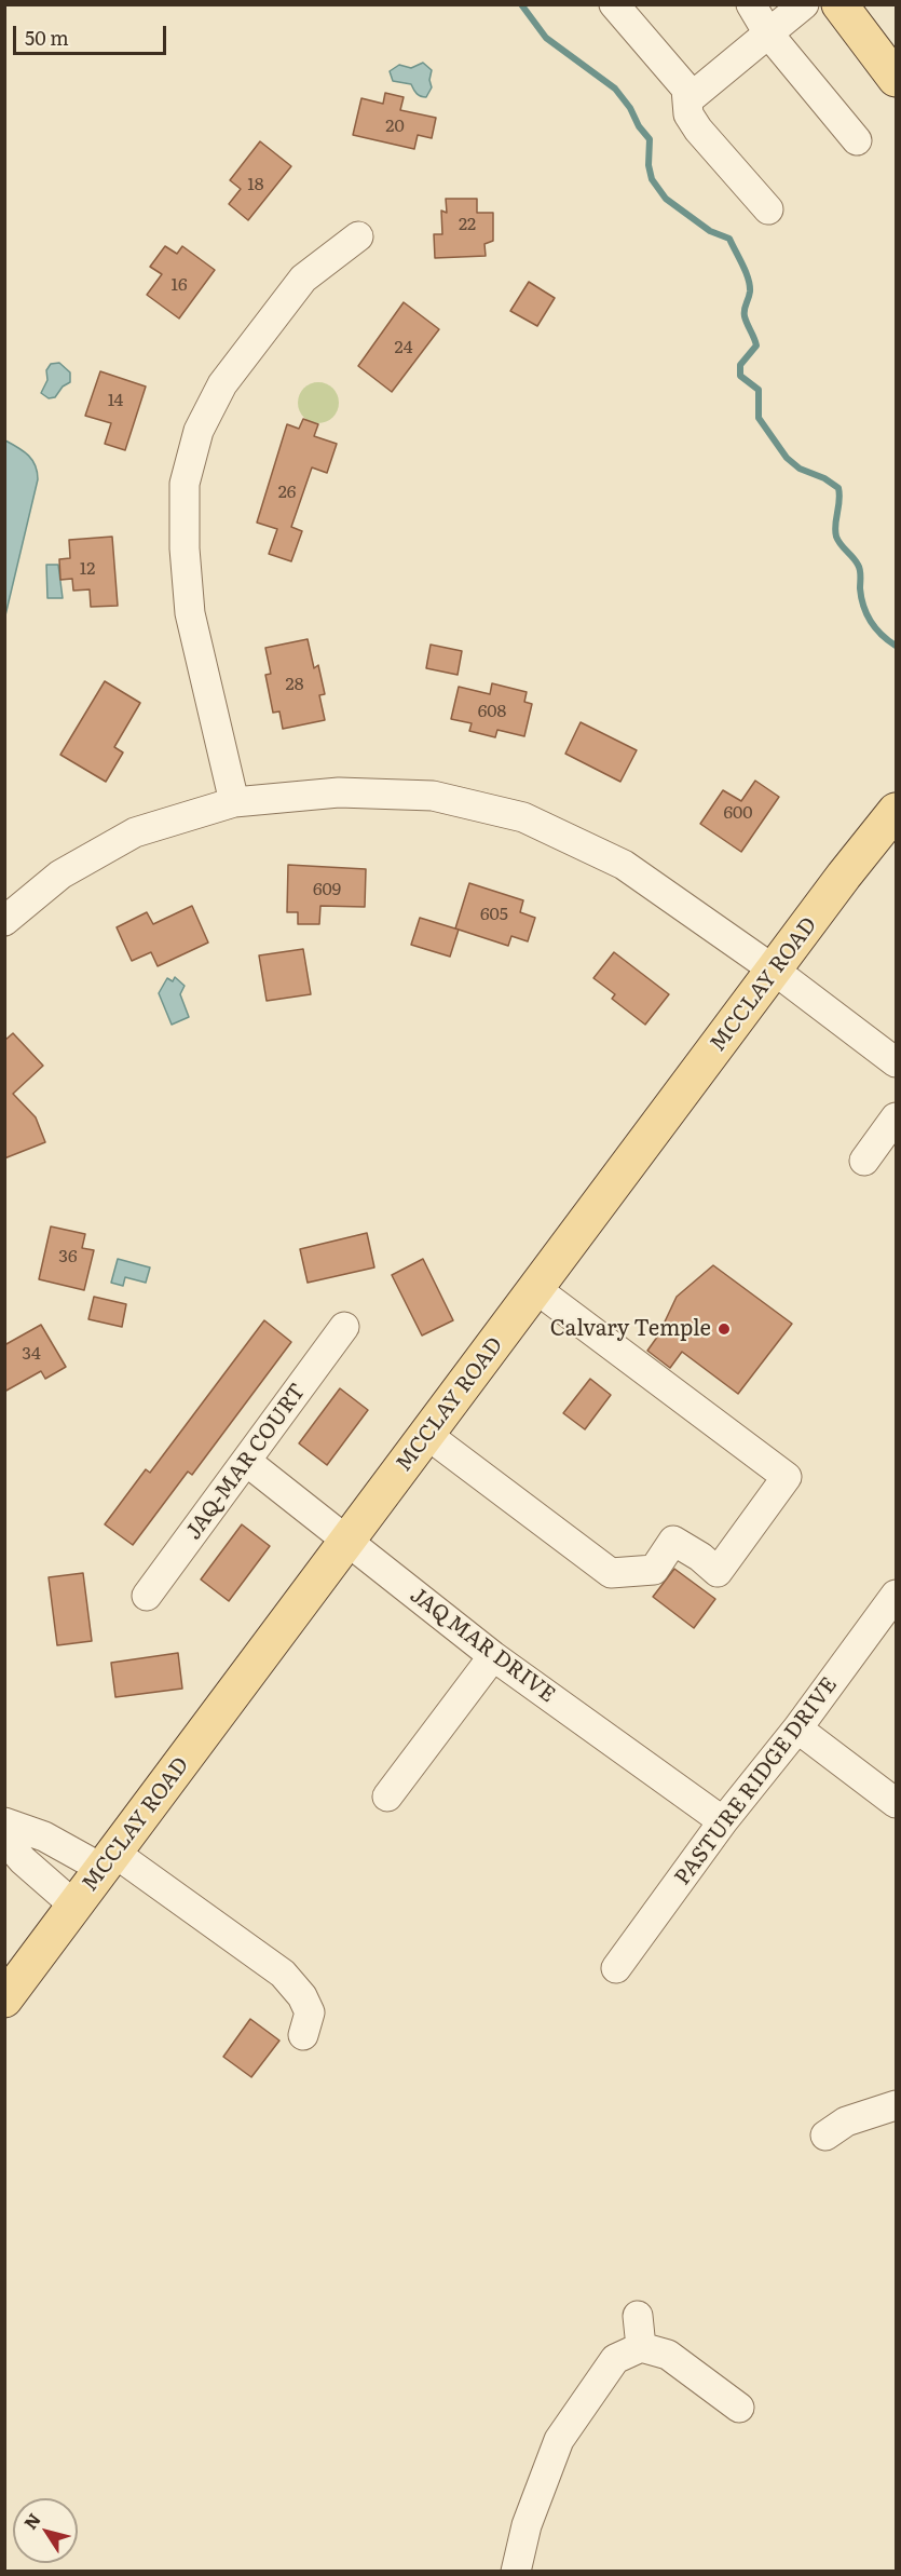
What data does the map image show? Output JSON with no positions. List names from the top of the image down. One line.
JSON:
{"streets":{"main road":["MCCLAY ROAD"],"street":["JAQ-MAR COURT","JAQ MAR DRIVE","PASTURE RIDGE DRIVE"]},"crossings":[["MCCLAY ROAD","JAQ MAR DRIVE"],["JAQ-MAR COURT","JAQ MAR DRIVE"],["JAQ MAR DRIVE","PASTURE RIDGE DRIVE"]],"places":["Calvary Temple"],"house_numbers":["20","18","22","16","24","14","26","12","28","608","600","609","605","36","34"],"scale_bar":"50 m","north":"top left"}
